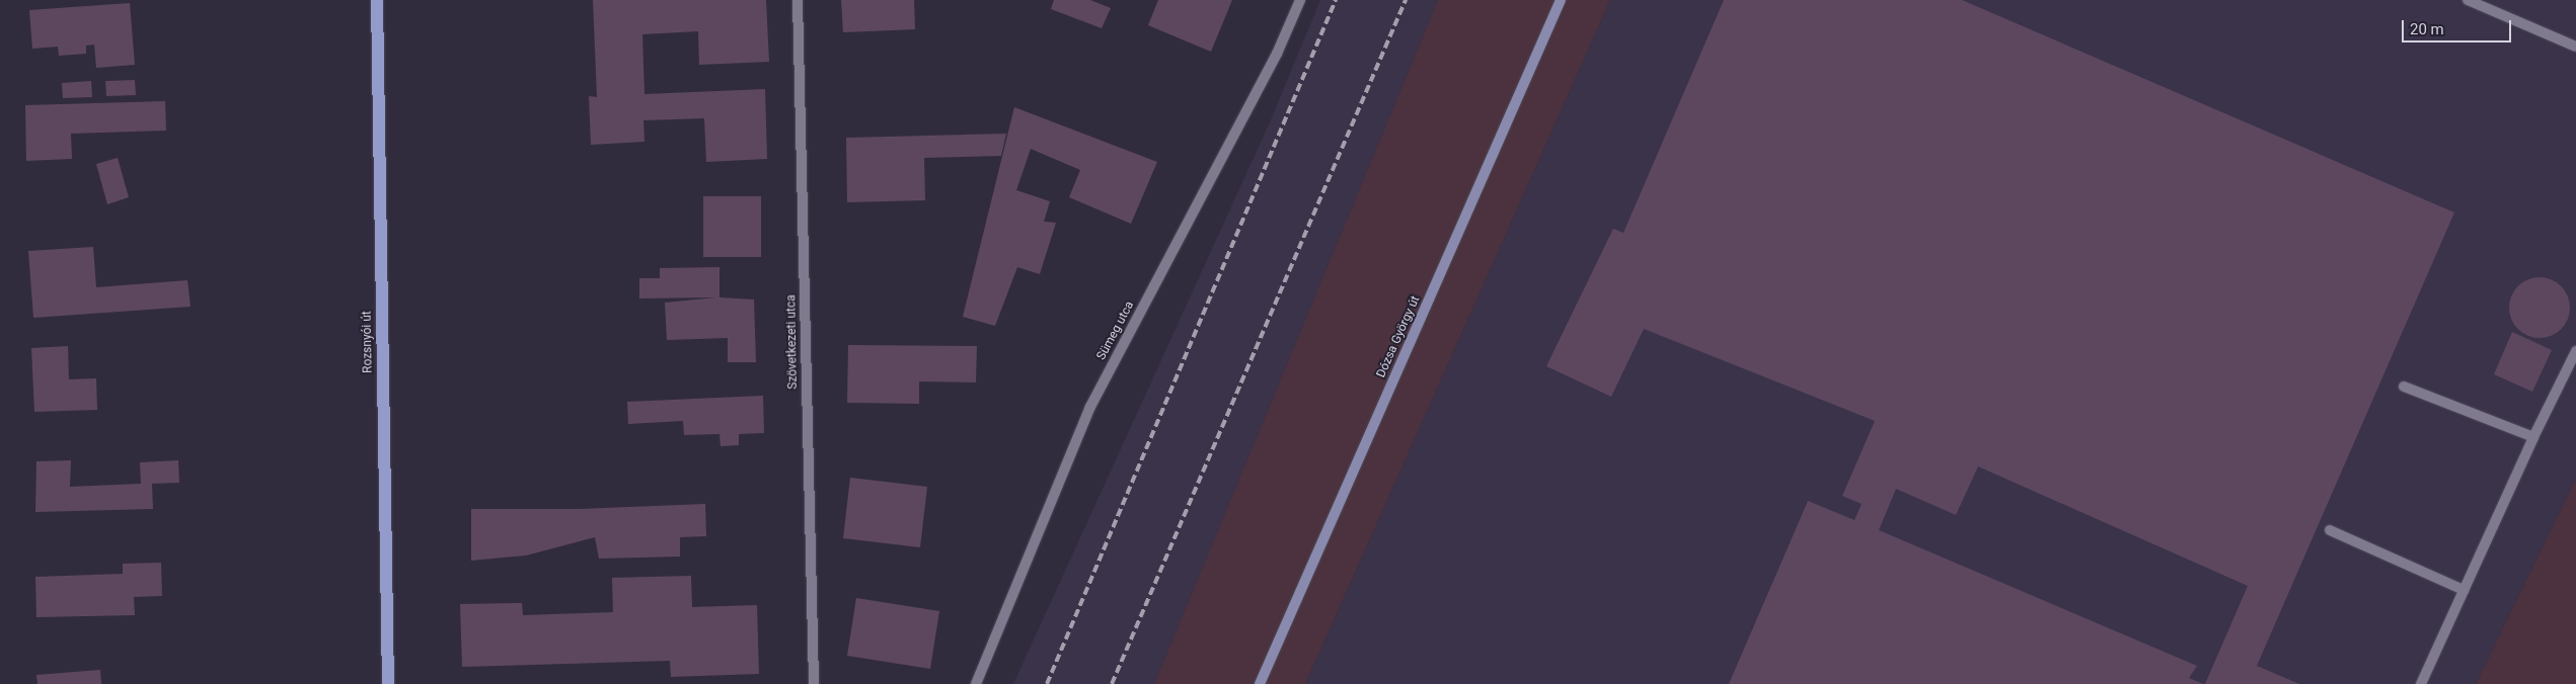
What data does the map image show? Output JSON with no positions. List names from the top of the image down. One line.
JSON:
{"streets":{"main road":["Dózsa György út","Rozsnyói út"],"street":["Sümeg utca","Szövetkezeti utca"]},"scale_bar":"20 m"}
